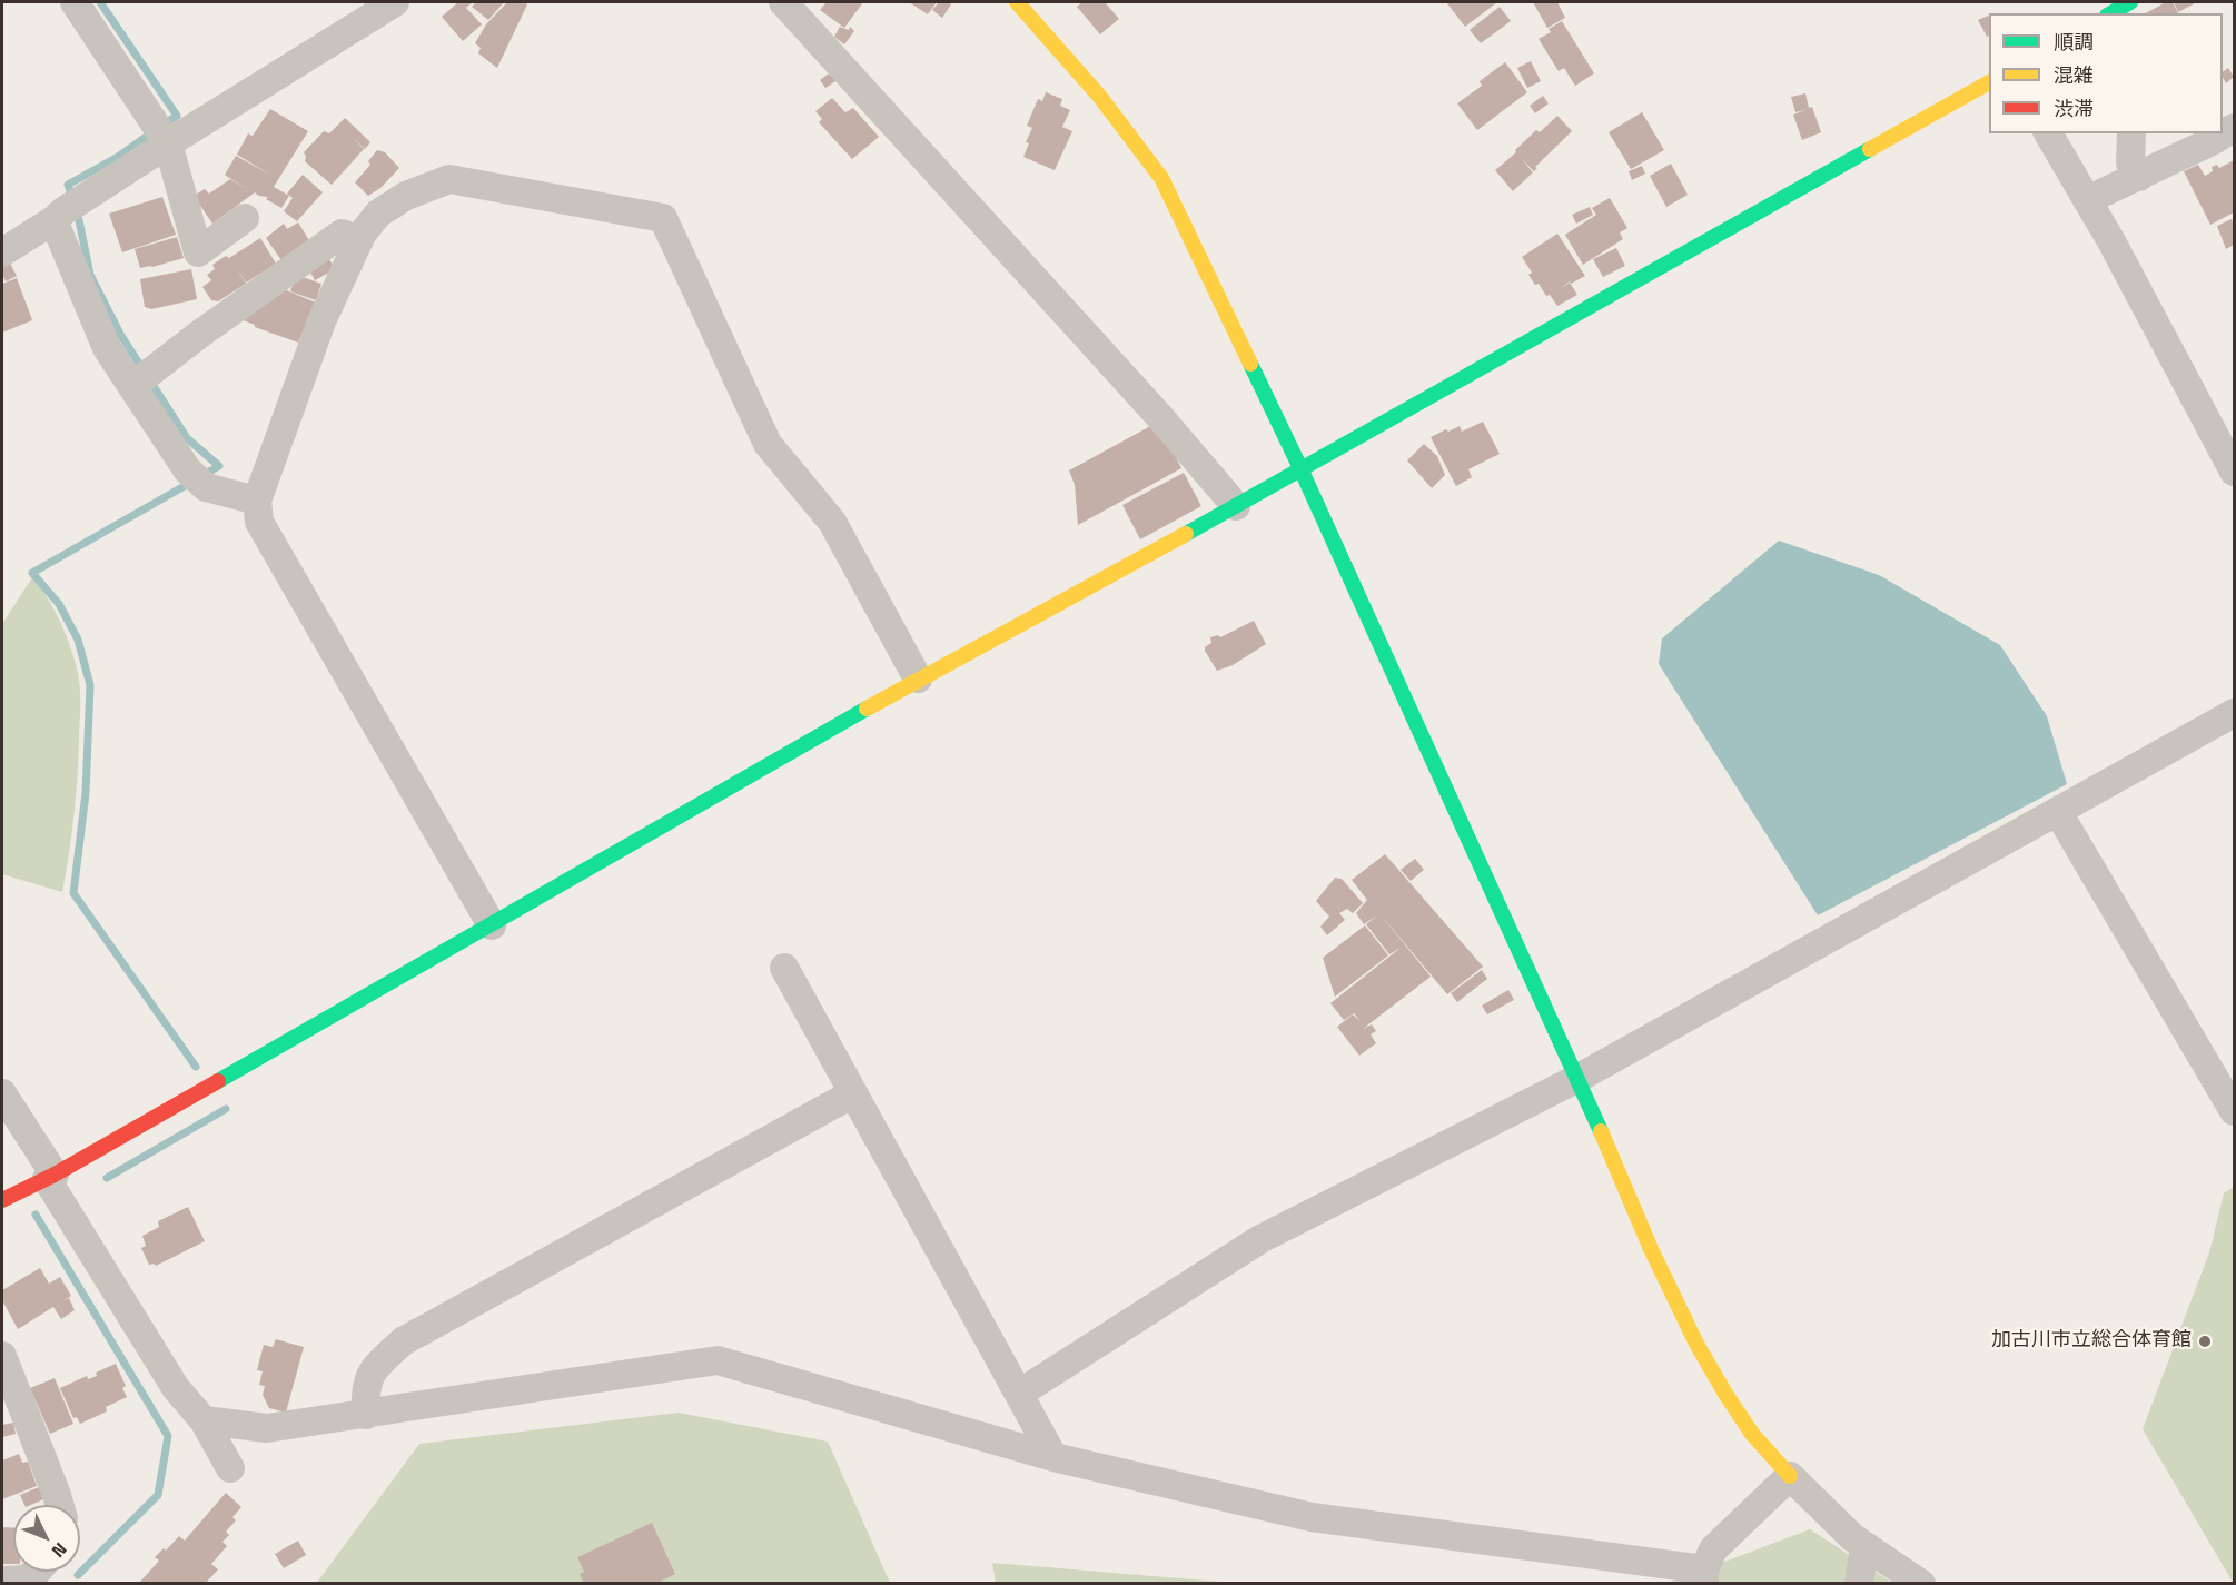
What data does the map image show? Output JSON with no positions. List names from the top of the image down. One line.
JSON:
{"places":["加古川市立総合体育館"],"legend":["順調","混雑","渋滞"],"north":"bottom right"}
